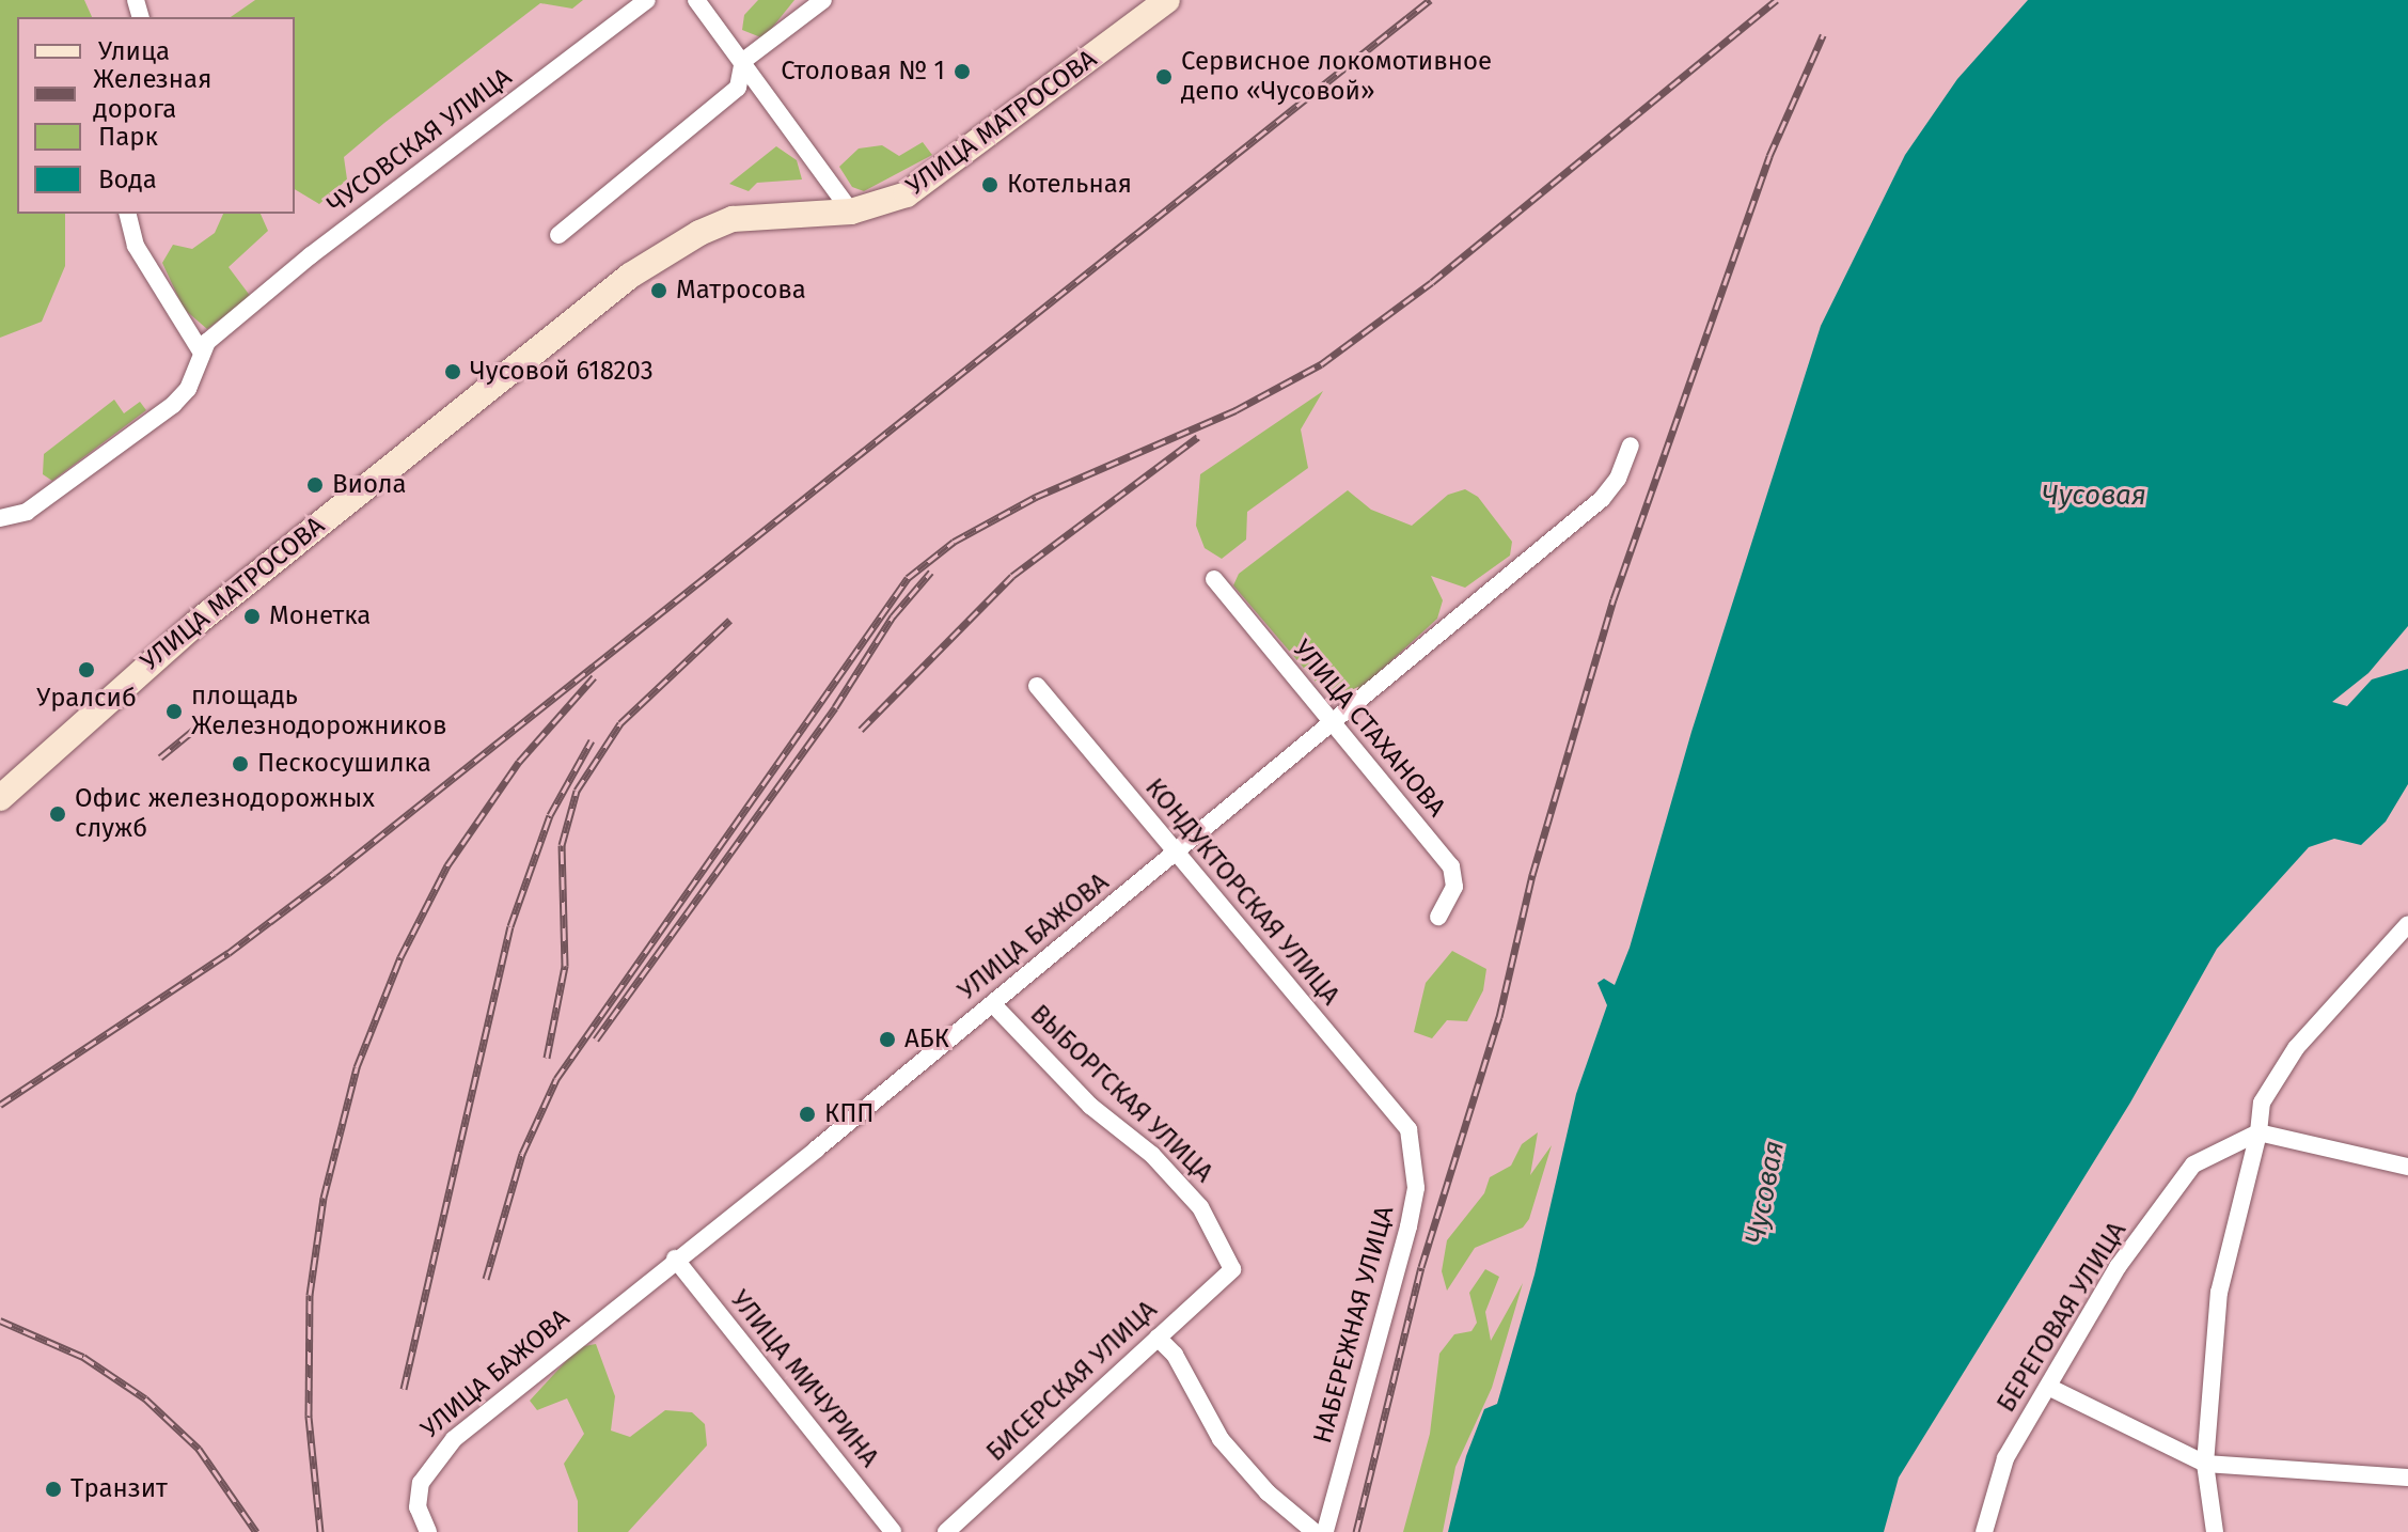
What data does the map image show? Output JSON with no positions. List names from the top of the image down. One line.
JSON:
{"streets":{"street":["УЛИЦА МАТРОСОВА","ЧУСОВСКАЯ УЛИЦА","УЛИЦА СТАХАНОВА","КОНДУКТОРСКАЯ УЛИЦА","УЛИЦА БАЖОВА","ВЫБОРГСКАЯ УЛИЦА","БЕРЕГОВАЯ УЛИЦА","НАБЕРЕЖНАЯ УЛИЦА","УЛИЦА МИЧУРИНА","БИСЕРСКАЯ УЛИЦА"]},"crossings":[["УЛИЦА СТАХАНОВА","УЛИЦА БАЖОВА"],["КОНДУКТОРСКАЯ УЛИЦА","УЛИЦА БАЖОВА"],["КОНДУКТОРСКАЯ УЛИЦА","НАБЕРЕЖНАЯ УЛИЦА"],["УЛИЦА БАЖОВА","ВЫБОРГСКАЯ УЛИЦА"],["УЛИЦА БАЖОВА","УЛИЦА МИЧУРИНА"],["ВЫБОРГСКАЯ УЛИЦА","БИСЕРСКАЯ УЛИЦА"]],"water":["Чусовая"],"places":["Столовая № 1","Сервисное локомотивное депо «Чусовой»","Котельная","Матросова","Чусовой 618203","Виола","Монетка","Уралсиб","площадь Железнодорожников","Пескосушилка","Офис железнодорожных служб","АБК","КПП","Транзит"],"legend":["Улица","Железная дорога","Парк","Вода"]}
